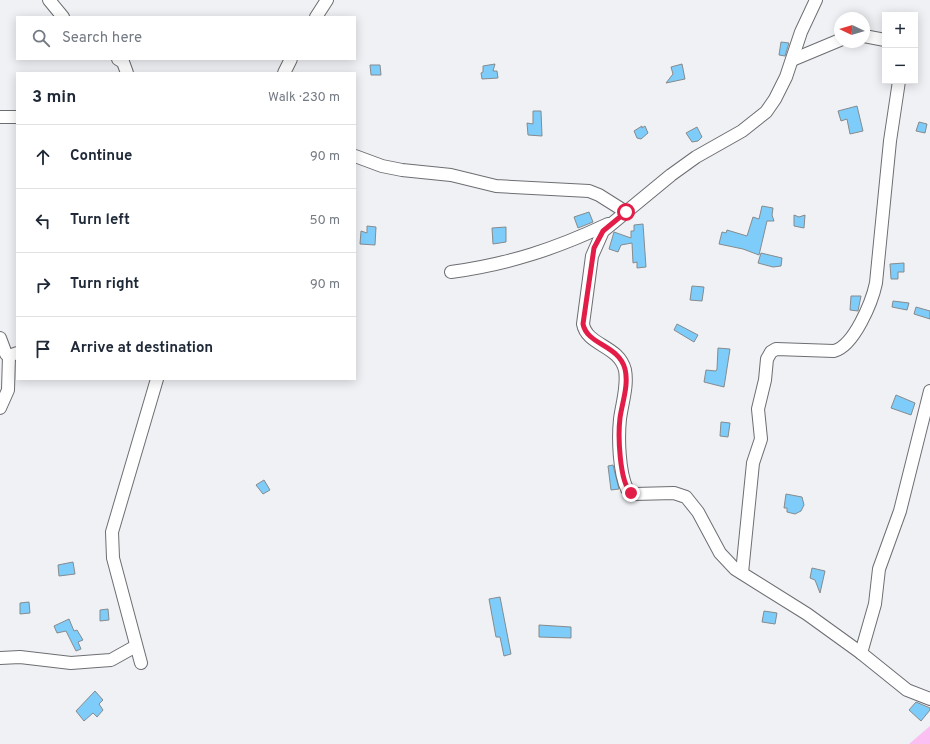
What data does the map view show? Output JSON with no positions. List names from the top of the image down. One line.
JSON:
{"north":"left","page":{"map_buttons":["+","−"],"search":"Search here","heading":["3 min","Walk · 230 m"],"list":[["Continue","90 m"],["Turn left","50 m"],["Turn right","90 m"],"Arrive at destination"]}}
